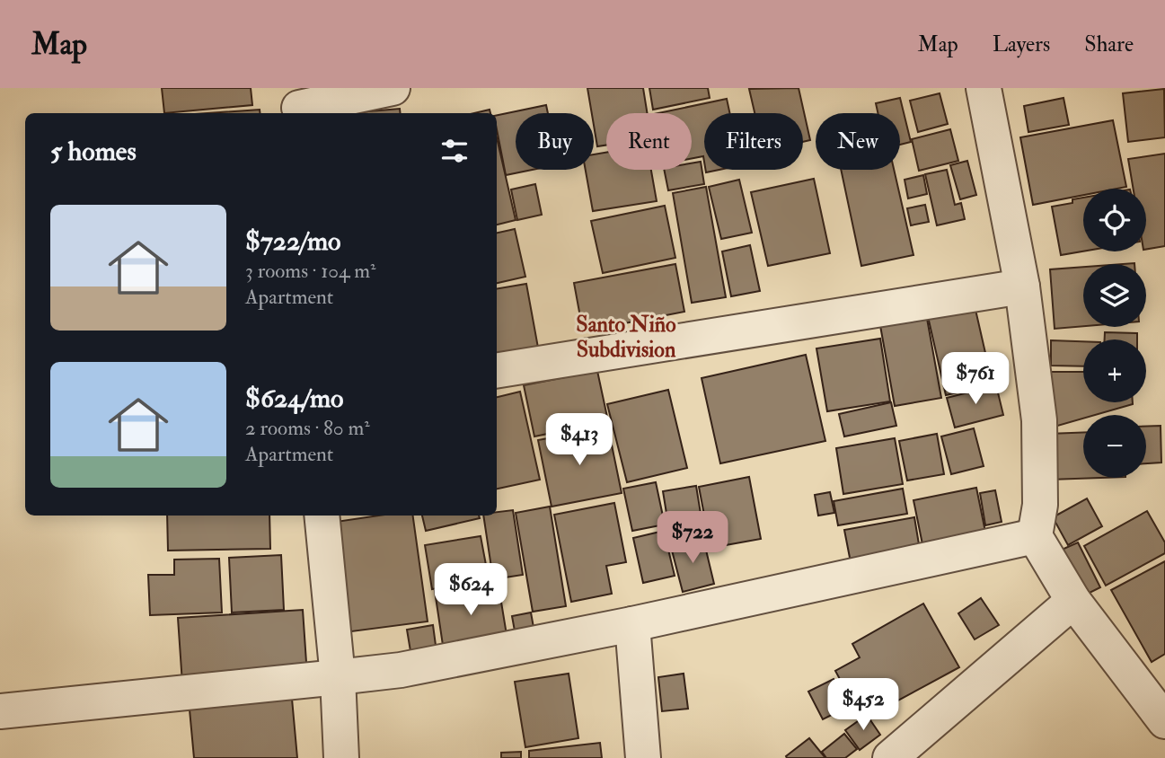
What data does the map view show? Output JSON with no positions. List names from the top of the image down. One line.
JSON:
{"districts":["Santo Niño Subdivision"],"page":{"header":"Map","nav":["Map","Layers","Share"],"chip":["Buy","Rent","Filters","New"],"heading":"5 homes","map_buttons":["+","−"],"list":[{"name":"$722/mo","note":"3 rooms · 104 m² · Apartment"},{"name":"$624/mo","note":"2 rooms · 80 m² · Apartment"}],"price":["$761","$413","$722","$624","$452"]}}
